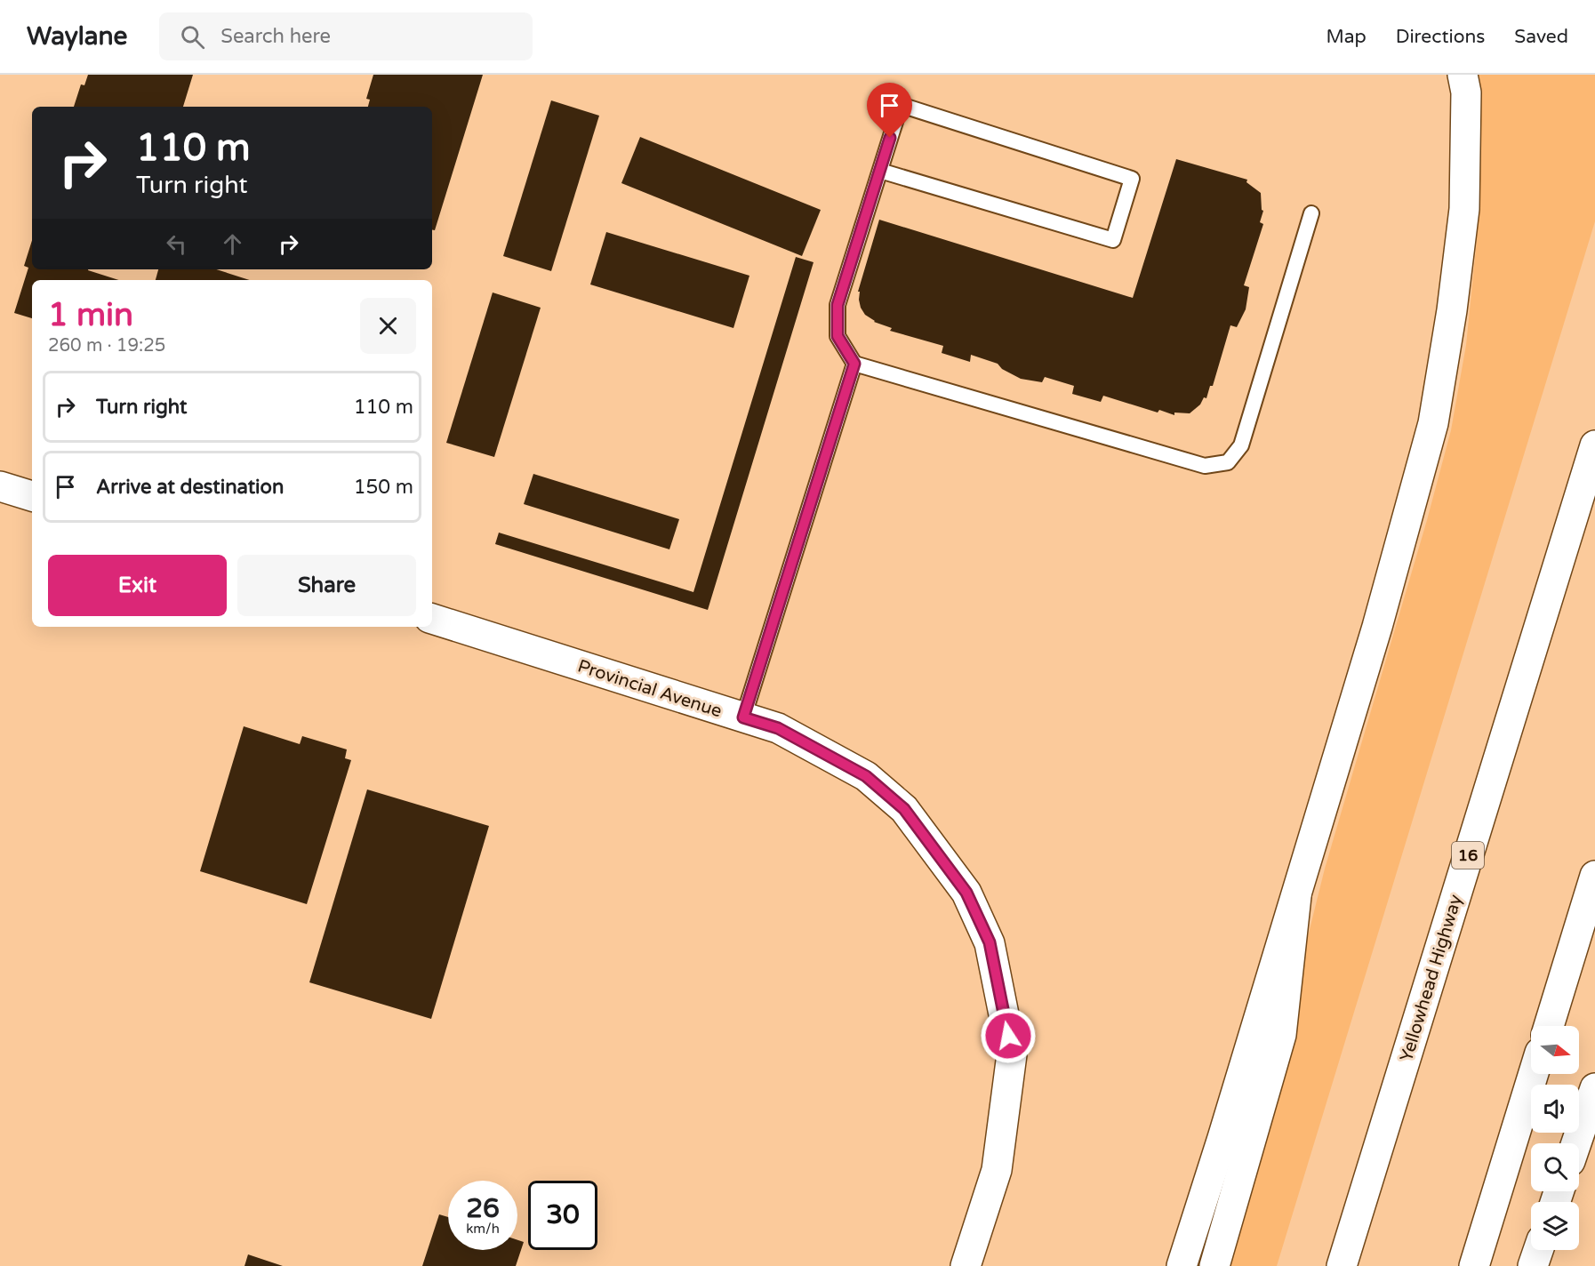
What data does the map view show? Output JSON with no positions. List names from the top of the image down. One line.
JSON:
{"streets":{"main road":["Provincial Avenue","16","Yellowhead Highway"]},"north":"right","page":{"header":"Waylane","search":"Search here","nav":["Map","Directions","Saved"],"turn":["110 m","Turn right"],"heading":["1 min","260 m · 19:25"],"list":[{"name":"Turn right","value":"110 m"},{"name":"Arrive at destination","value":"150 m"}],"buttons":["Exit","Share"],"speed":"26 km/h","limit":"30"}}
